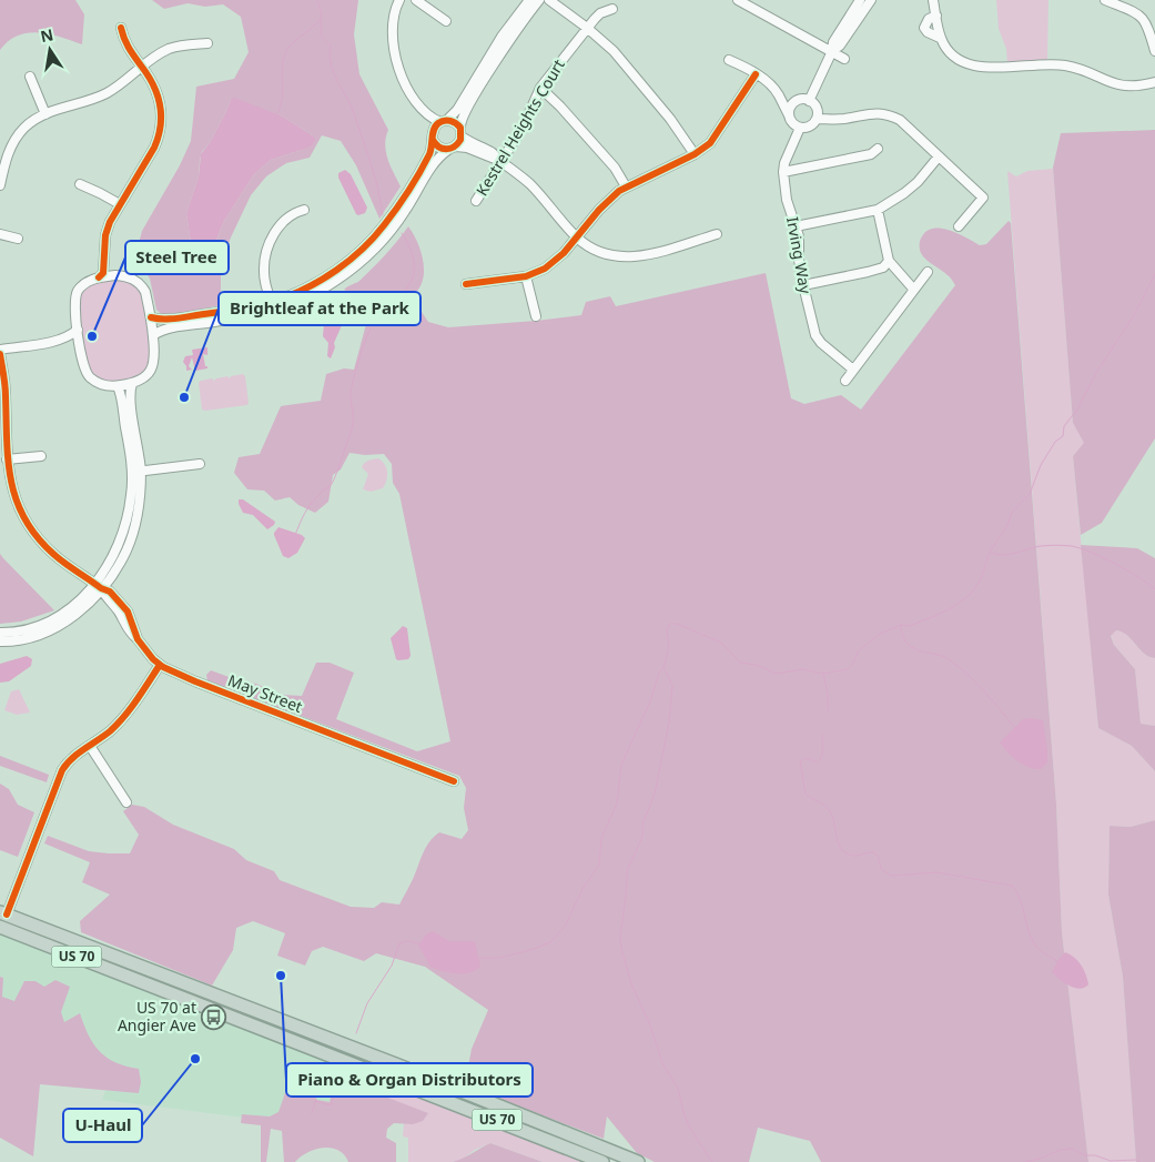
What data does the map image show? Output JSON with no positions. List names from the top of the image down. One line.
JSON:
{"streets":{"highway":["US 70"],"street":["Kestrel Heights Court","Irving Way","May Street"]},"places":{"other":["Steel Tree","Brightleaf at the Park","Piano & Organ Distributors","U-Haul"],"bus stop":["US 70 at Angier Ave"]},"north":"top"}
